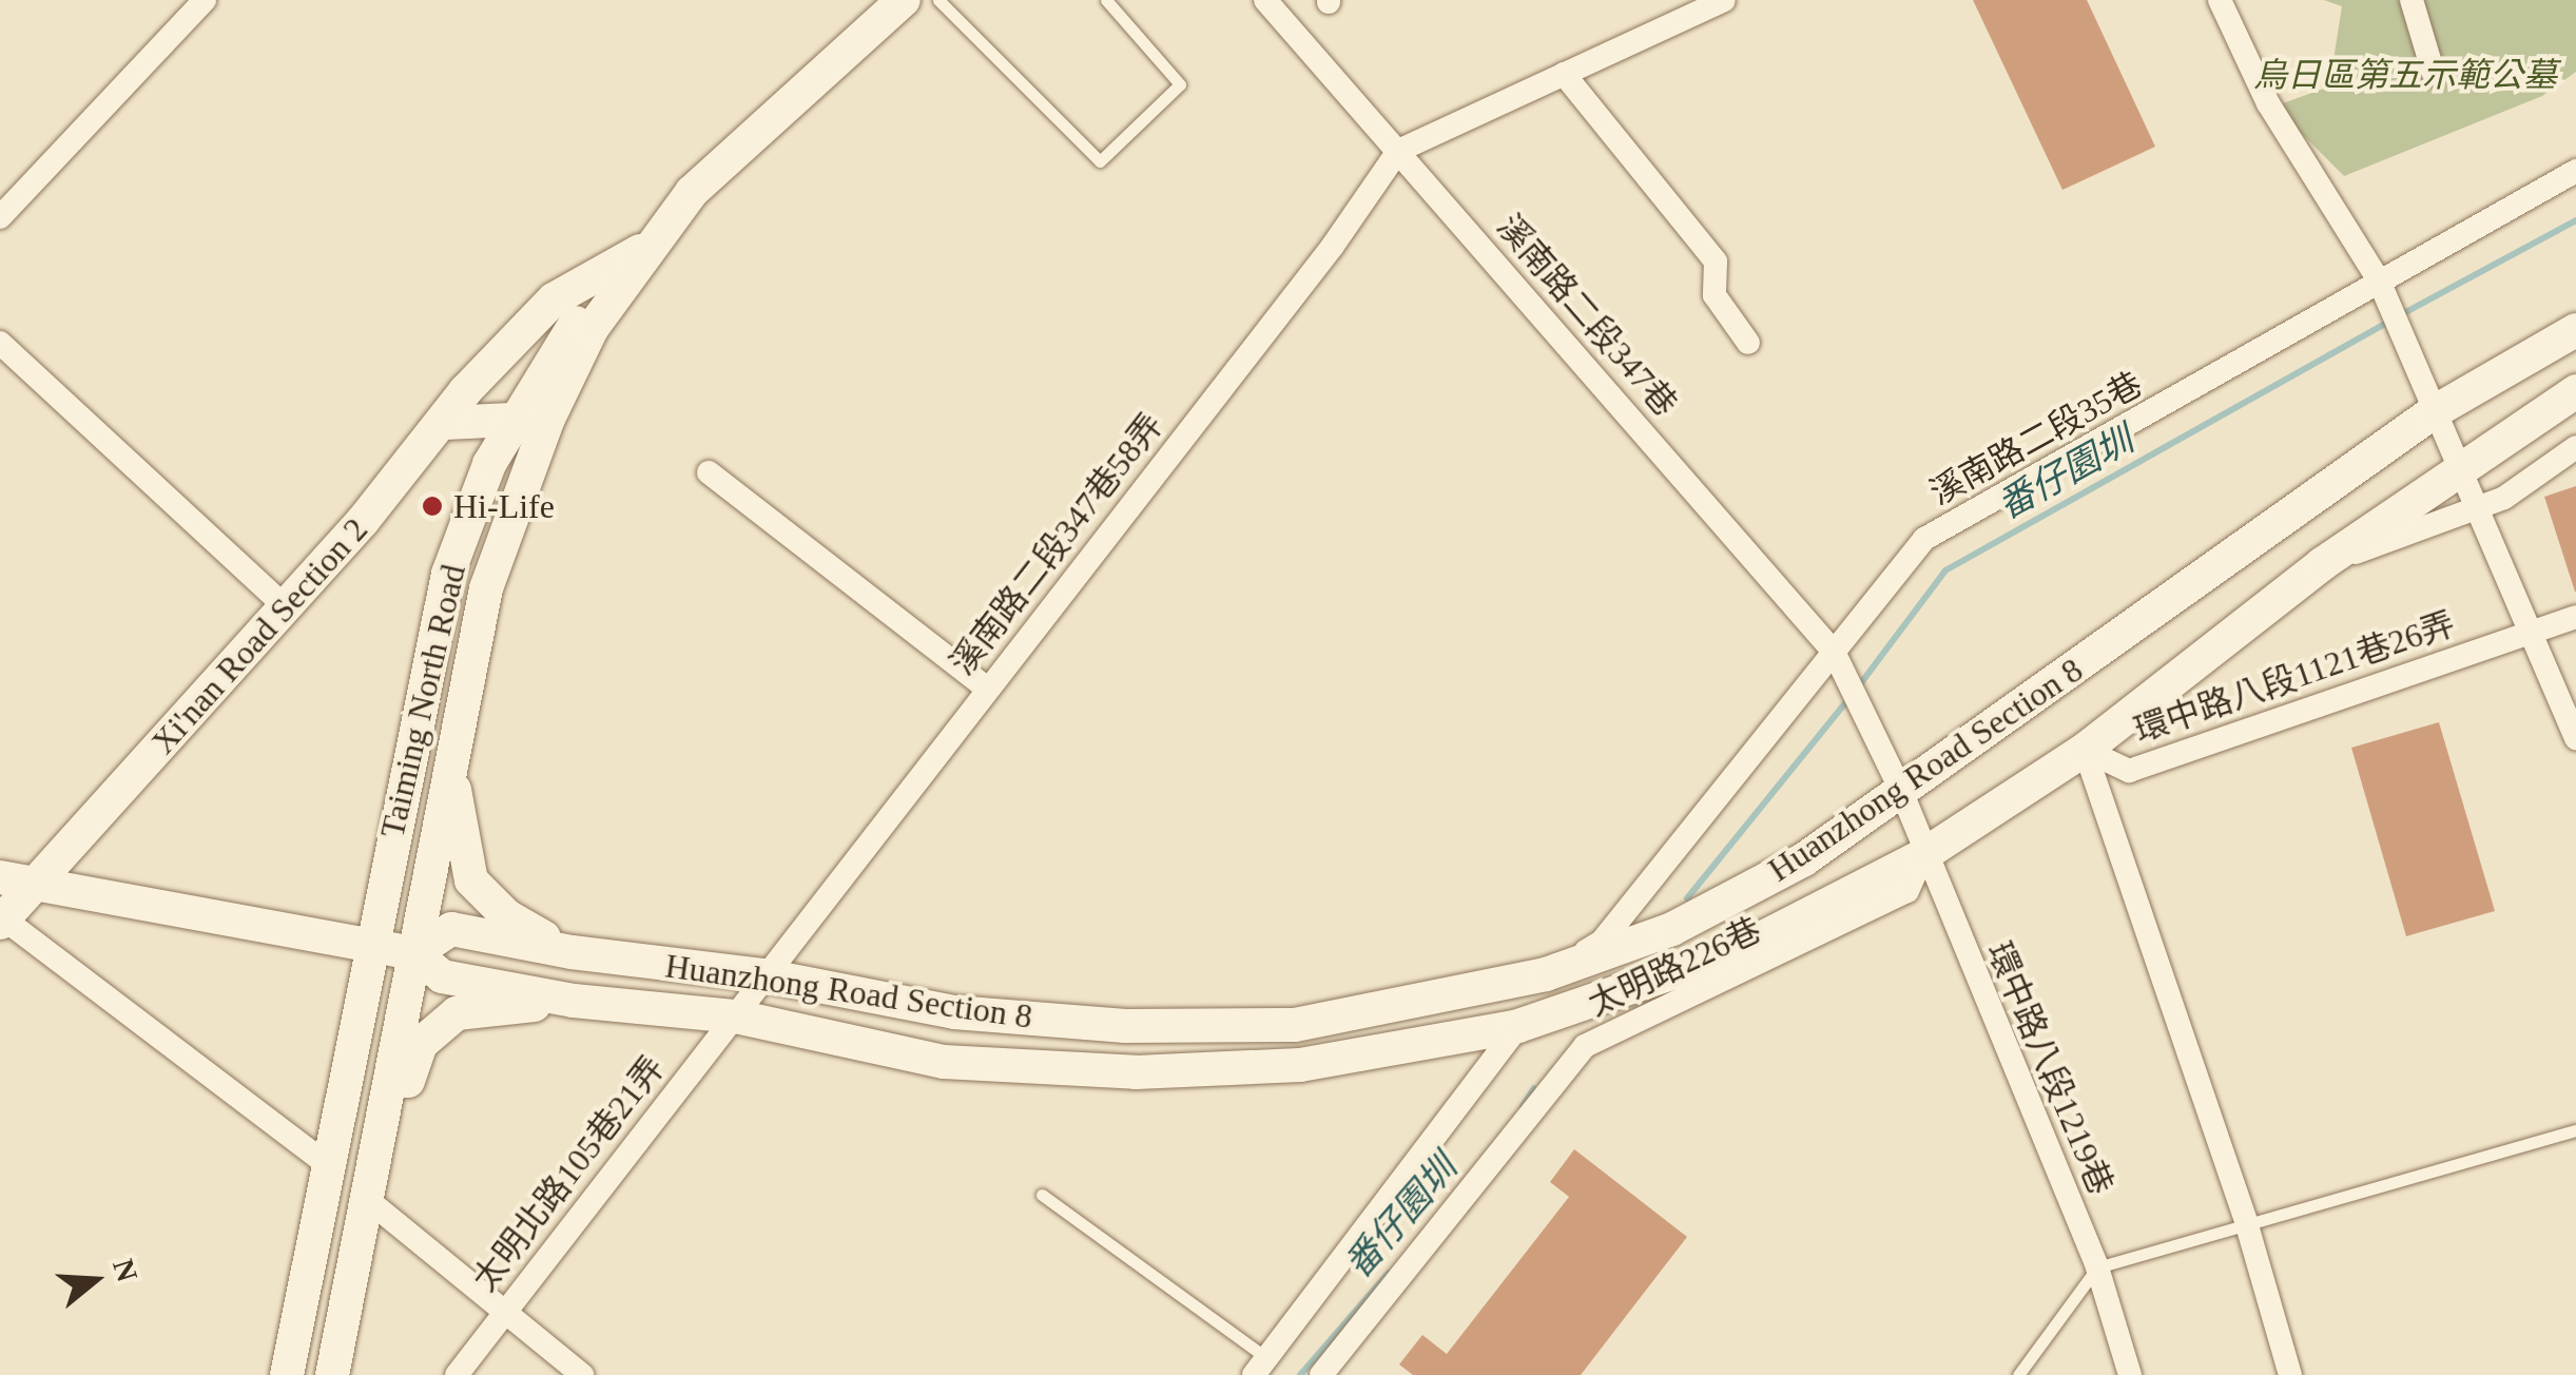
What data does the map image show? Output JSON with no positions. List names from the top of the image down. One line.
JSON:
{"streets":{"street":["溪南路二段347巷","溪南路二段35巷","溪南路二段347巷58弄","Xi'nan Road Section 2","環中路八段1121巷26弄","Taiming North Road","Huanzhong Road Section 8","太明路226巷","環中路八段1219巷","太明北路105巷21弄"]},"crossings":[["溪南路二段347巷","溪南路二段35巷"],["溪南路二段347巷","溪南路二段347巷58弄"],["溪南路二段347巷","Huanzhong Road Section 8"],["溪南路二段347巷","環中路八段1219巷"],["溪南路二段35巷","Huanzhong Road Section 8"],["溪南路二段347巷58弄","Huanzhong Road Section 8"],["溪南路二段347巷58弄","太明北路105巷21弄"],["Xi'nan Road Section 2","Taiming North Road"],["Xi'nan Road Section 2","Huanzhong Road Section 8"],["環中路八段1121巷26弄","Huanzhong Road Section 8"],["Taiming North Road","Huanzhong Road Section 8"],["Huanzhong Road Section 8","太明路226巷"],["Huanzhong Road Section 8","環中路八段1219巷"],["Huanzhong Road Section 8","太明北路105巷21弄"],["太明路226巷","環中路八段1219巷"]],"water":["番仔園圳"],"parks":["烏日區第五示範公墓"],"places":["Hi-Life"],"north":"right"}
